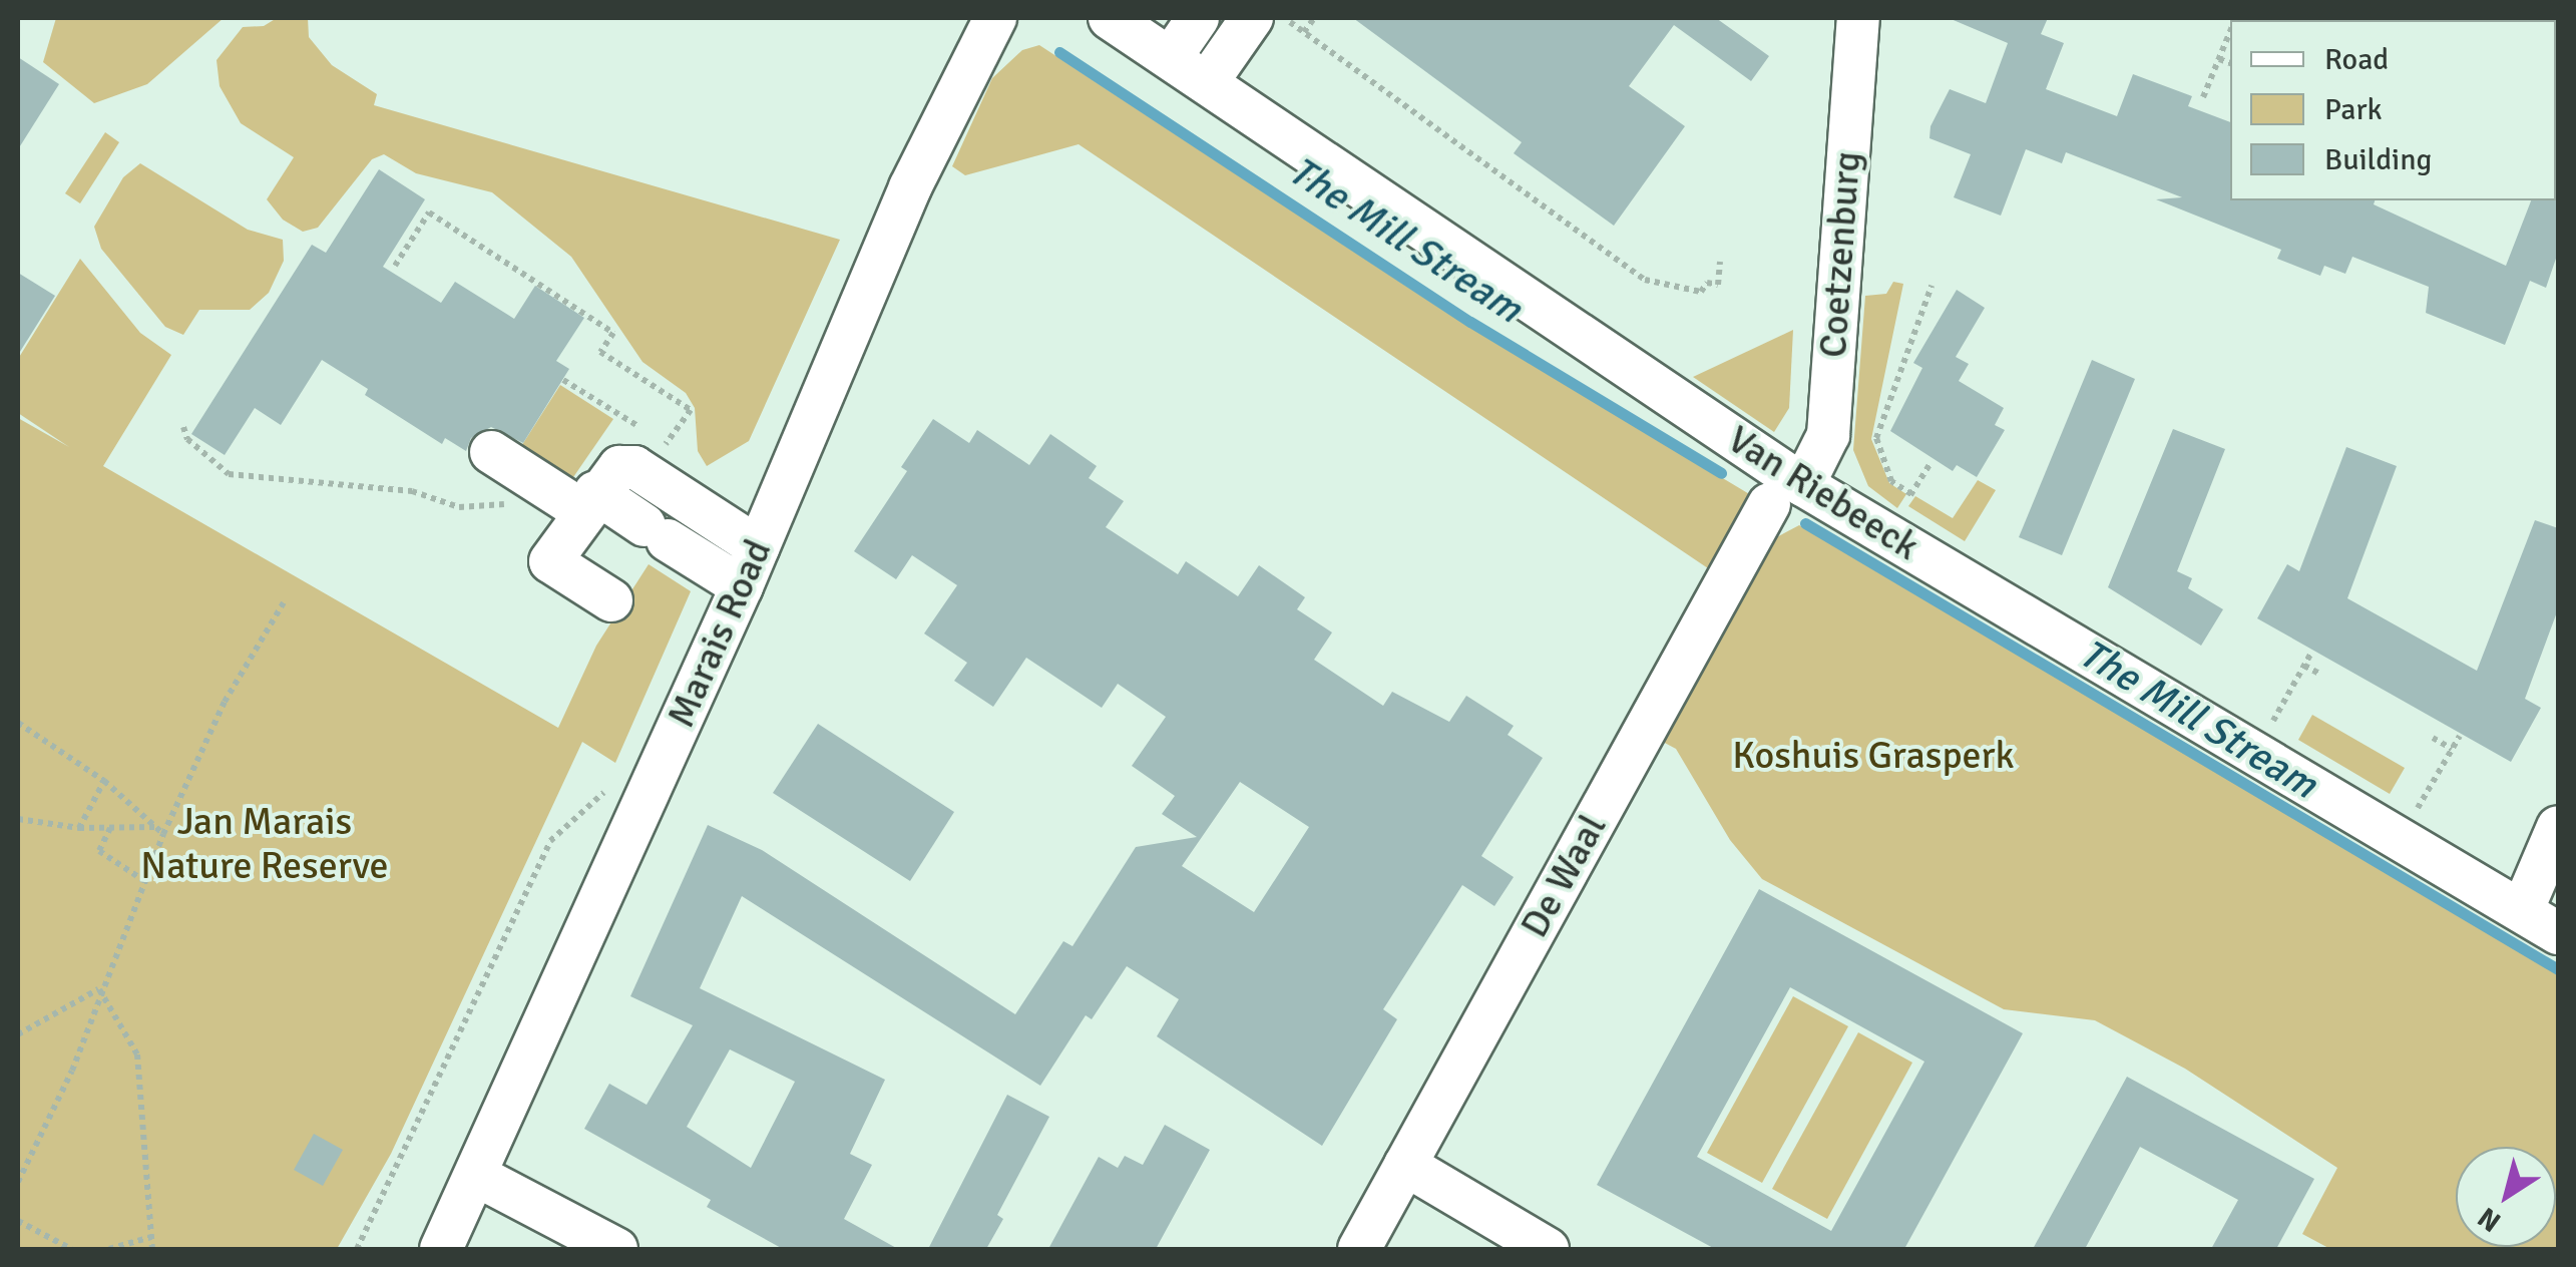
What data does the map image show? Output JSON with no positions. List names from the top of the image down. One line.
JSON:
{"streets":{"street":["Coetzenburg","Van Riebeeck","Marais Road","De Waal"]},"crossings":[["Coetzenburg","Van Riebeeck"],["Coetzenburg","De Waal"],["Van Riebeeck","De Waal"]],"water":["The Mill Stream"],"parks":["Koshuis Grasperk","Jan Marais Nature Reserve"],"legend":["Road","Park","Building"],"north":"bottom left"}
